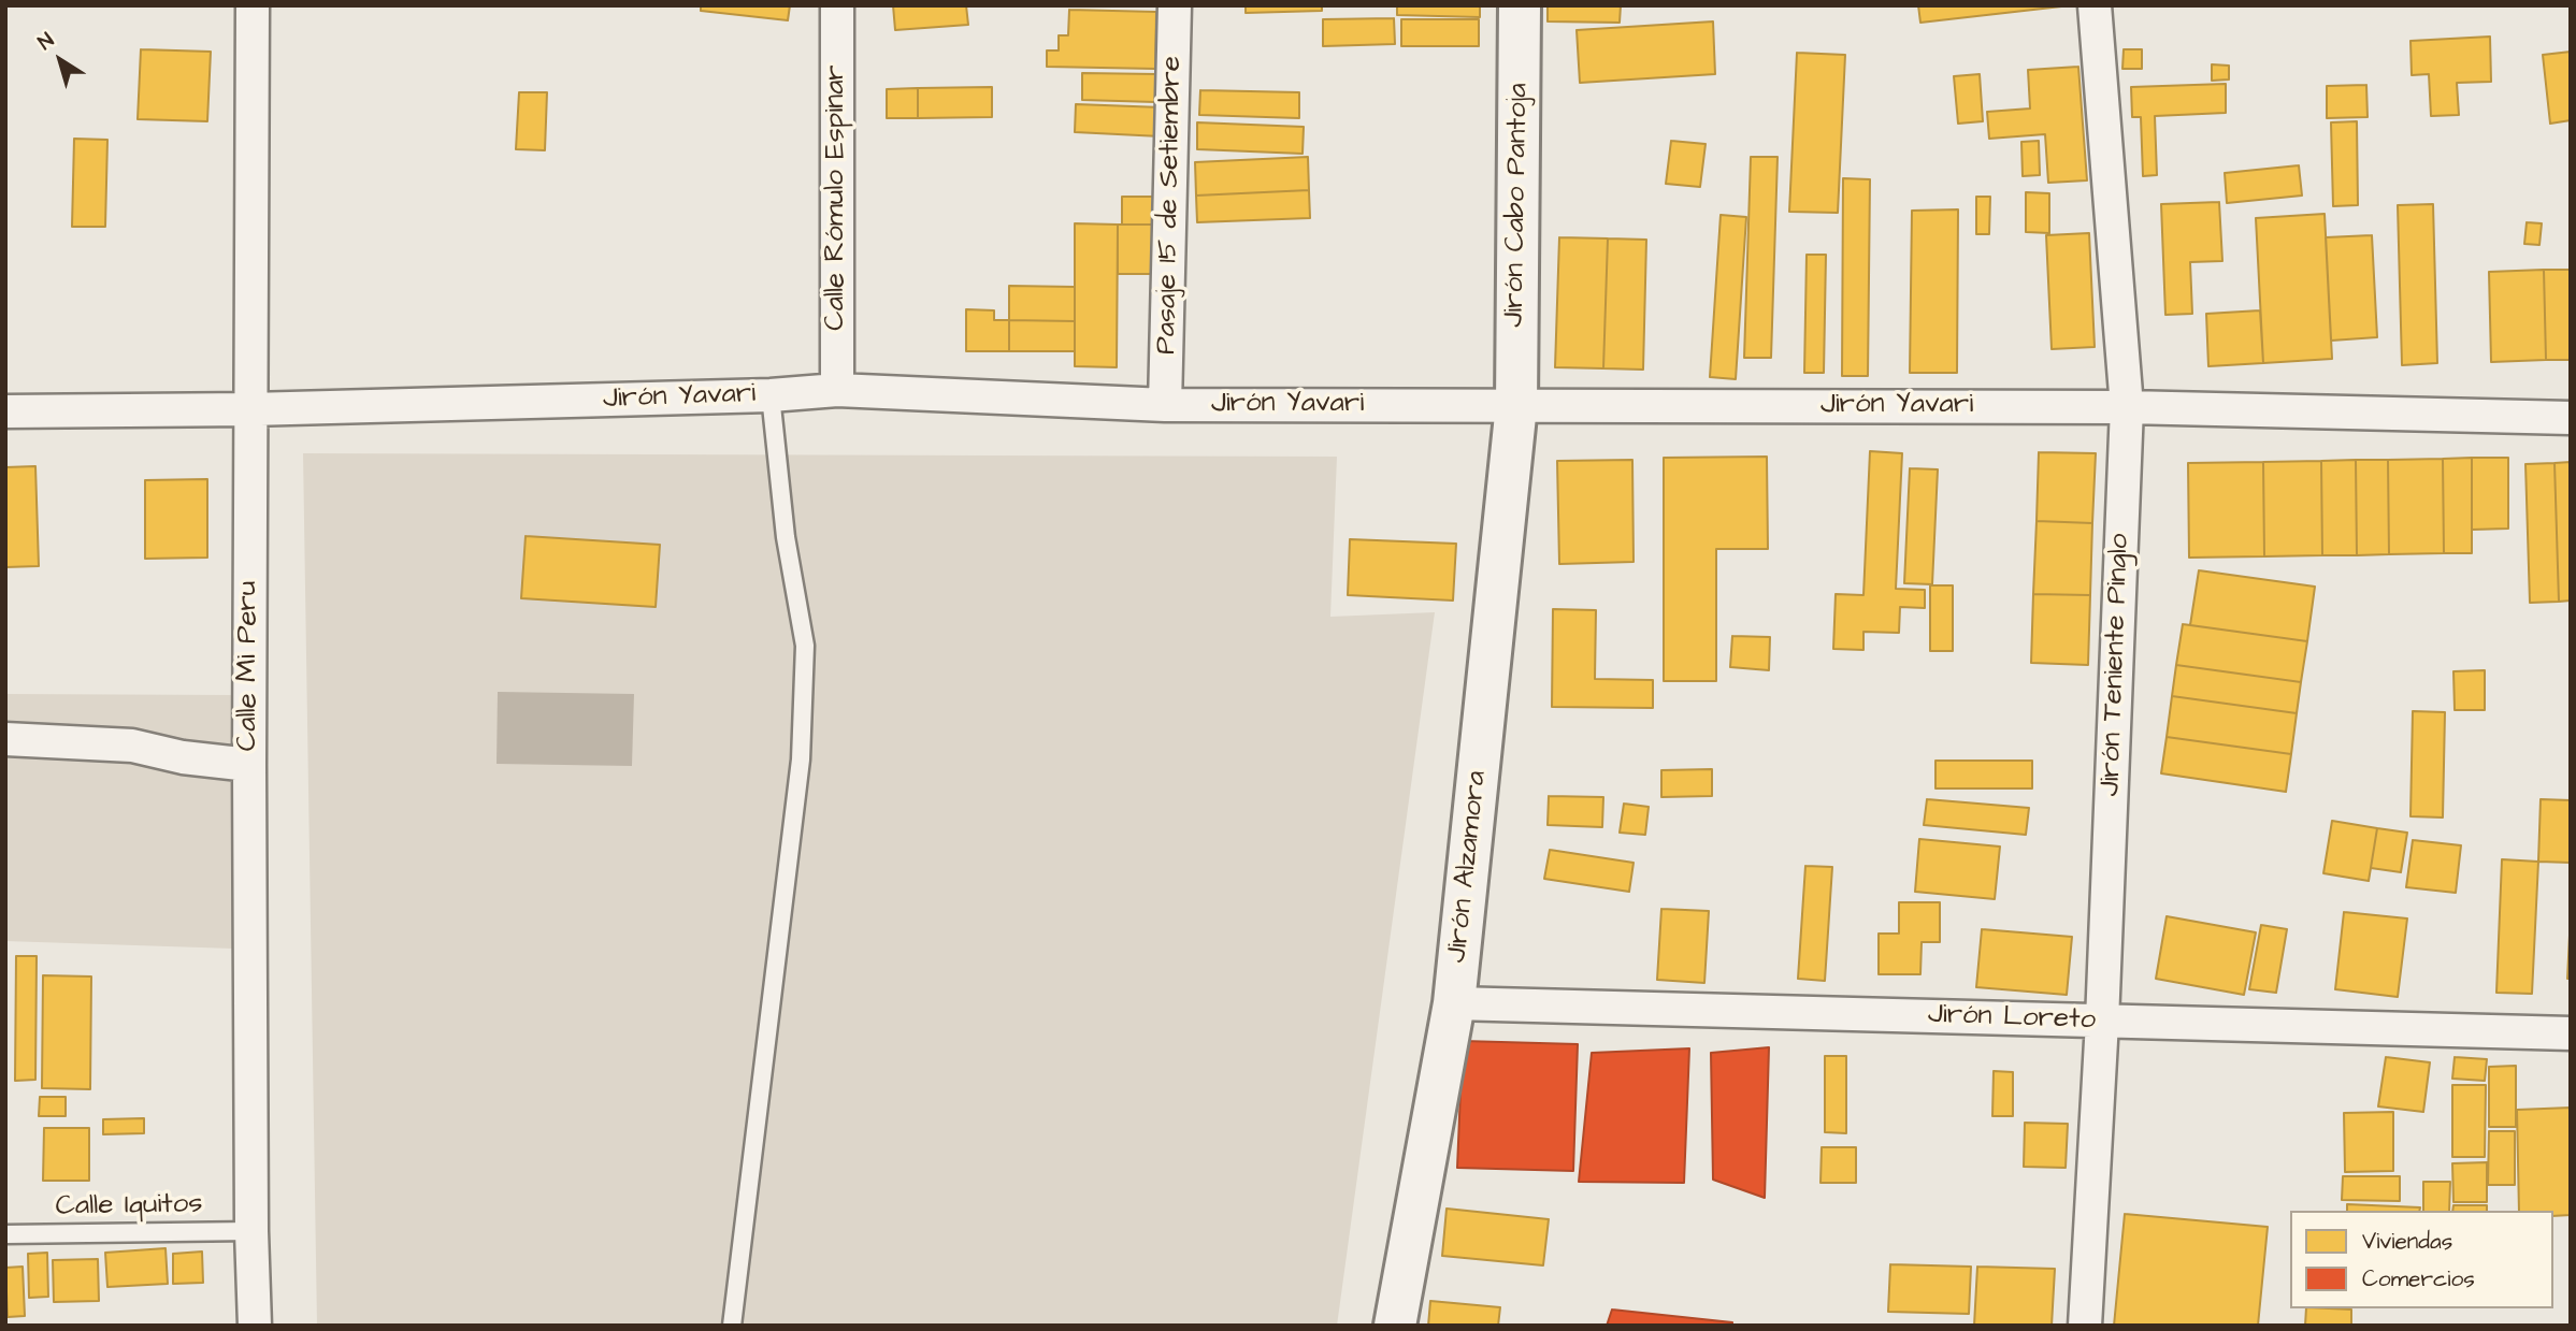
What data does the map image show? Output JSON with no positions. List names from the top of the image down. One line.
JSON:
{"streets":{"street":["Calle Rómulo Espinar","Pasaje 15 de Setiembre","Jirón Cabo Pantoja","Jirón Yavari","Jirón Teniente Pinglo","Calle Mi Peru","Jirón Alzamora","Jirón Loreto"],"lane":["Calle Iquitos"]},"crossings":[["Calle Rómulo Espinar","Jirón Yavari"],["Pasaje 15 de Setiembre","Jirón Yavari"],["Jirón Cabo Pantoja","Jirón Yavari"],["Jirón Cabo Pantoja","Jirón Alzamora"],["Jirón Yavari","Jirón Teniente Pinglo"],["Jirón Yavari","Calle Mi Peru"],["Jirón Yavari","Jirón Alzamora"],["Jirón Teniente Pinglo","Jirón Loreto"],["Calle Mi Peru","Calle Iquitos"],["Jirón Alzamora","Jirón Loreto"]],"legend":["Viviendas","Comercios"],"north":"top left"}
